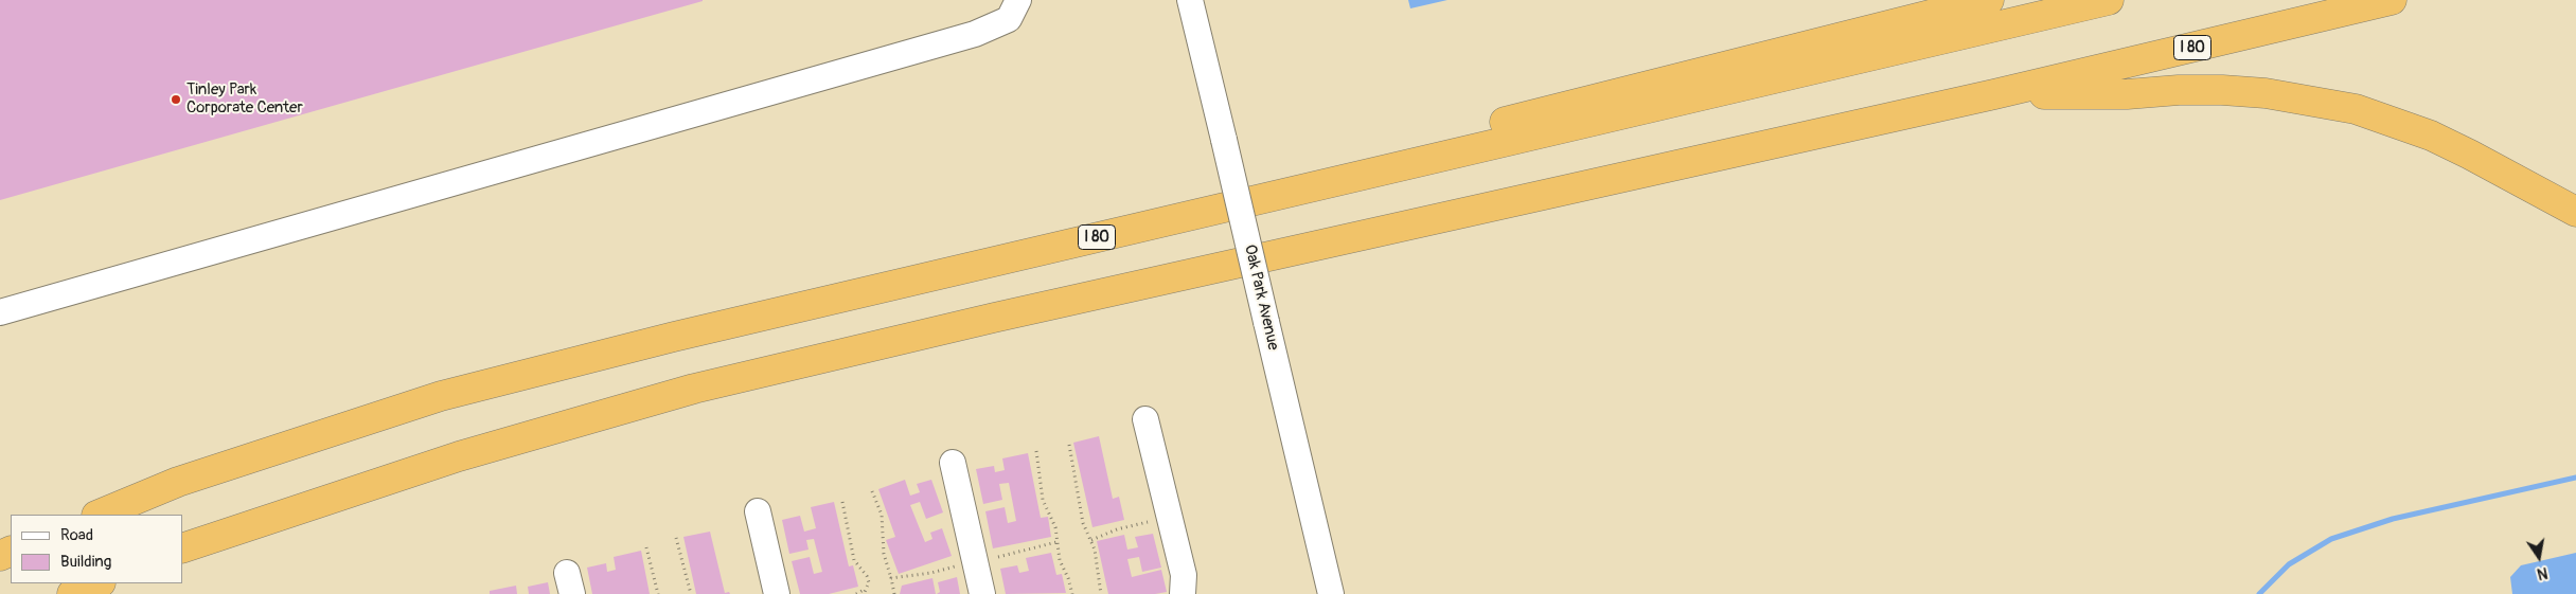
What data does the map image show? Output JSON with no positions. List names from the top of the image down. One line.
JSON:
{"streets":{"highway":["I 80"],"street":["Oak Park Avenue"]},"places":["Tinley Park Corporate Center"],"legend":["Road","Building"],"north":"bottom"}
